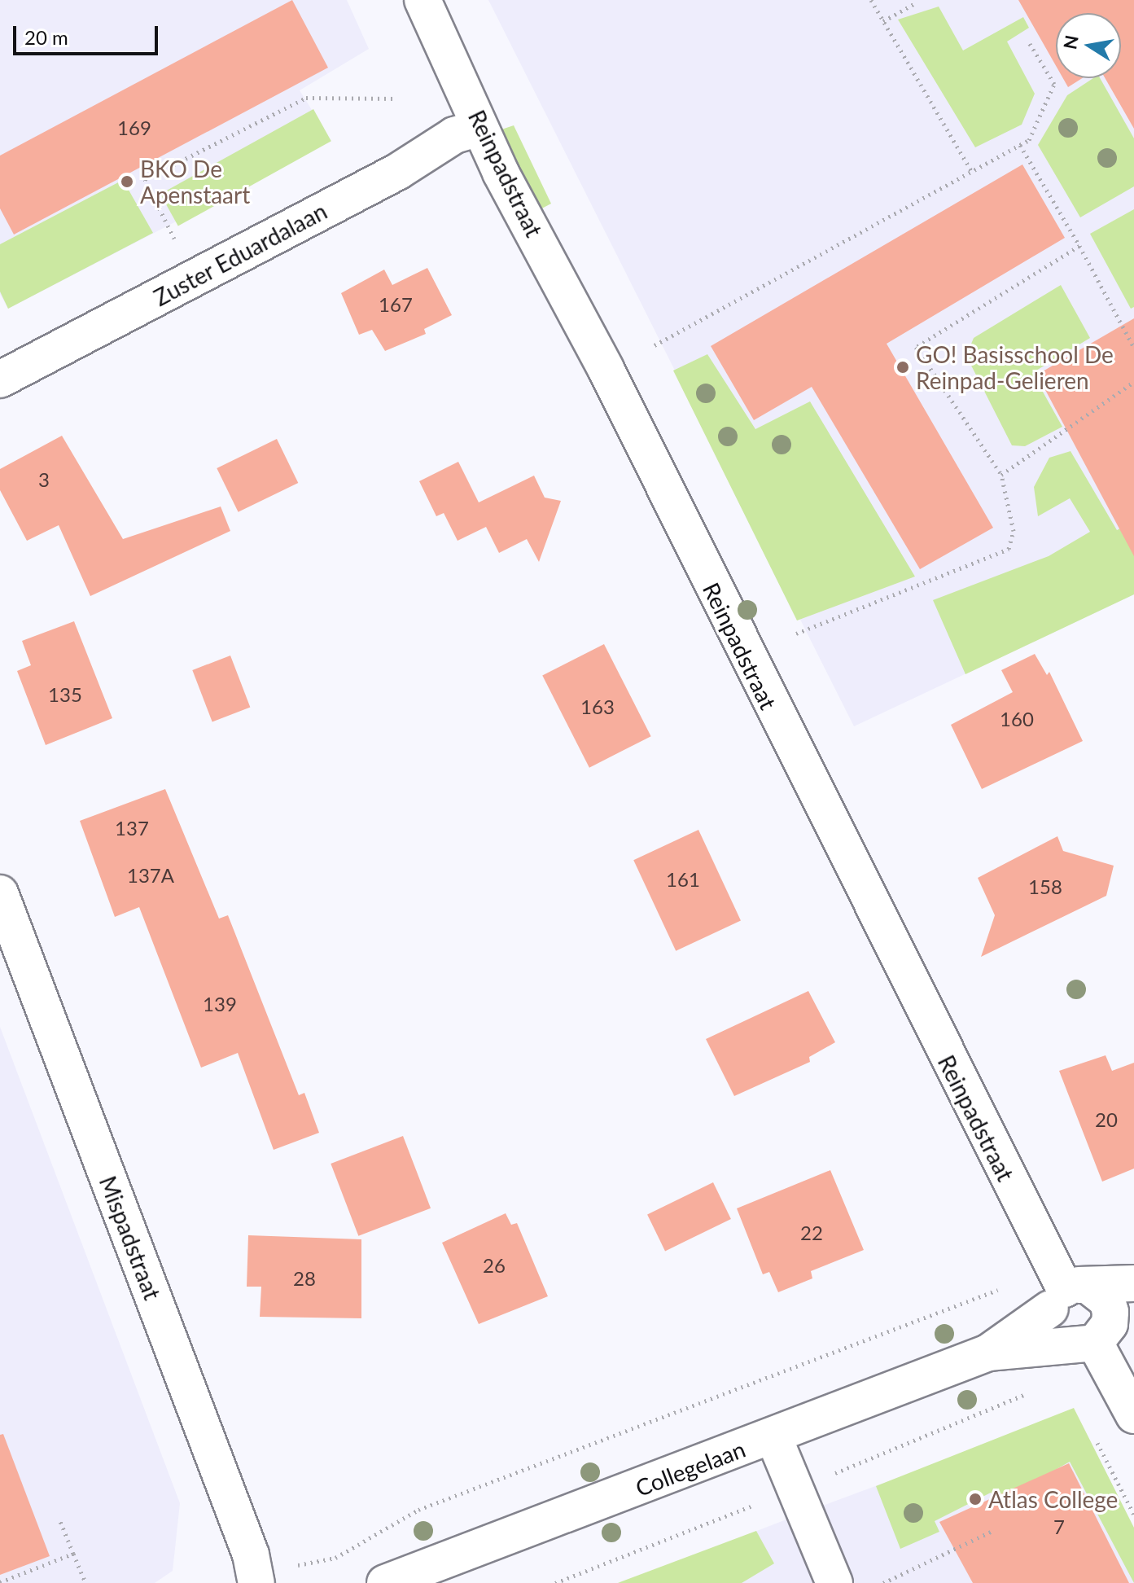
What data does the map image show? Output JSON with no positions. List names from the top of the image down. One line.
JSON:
{"streets":{"street":["Reinpadstraat","Zuster Eduardalaan","Mispadstraat","Collegelaan"]},"crossings":[["Reinpadstraat","Zuster Eduardalaan"],["Reinpadstraat","Collegelaan"]],"places":["BKO De Apenstaart","GO! Basisschool De Reinpad-Gelieren","Atlas College"],"house_numbers":["169","167","3","135","163","160","137","137A","161","158","139","20","22","26","28","7"],"scale_bar":"20 m","north":"left"}
